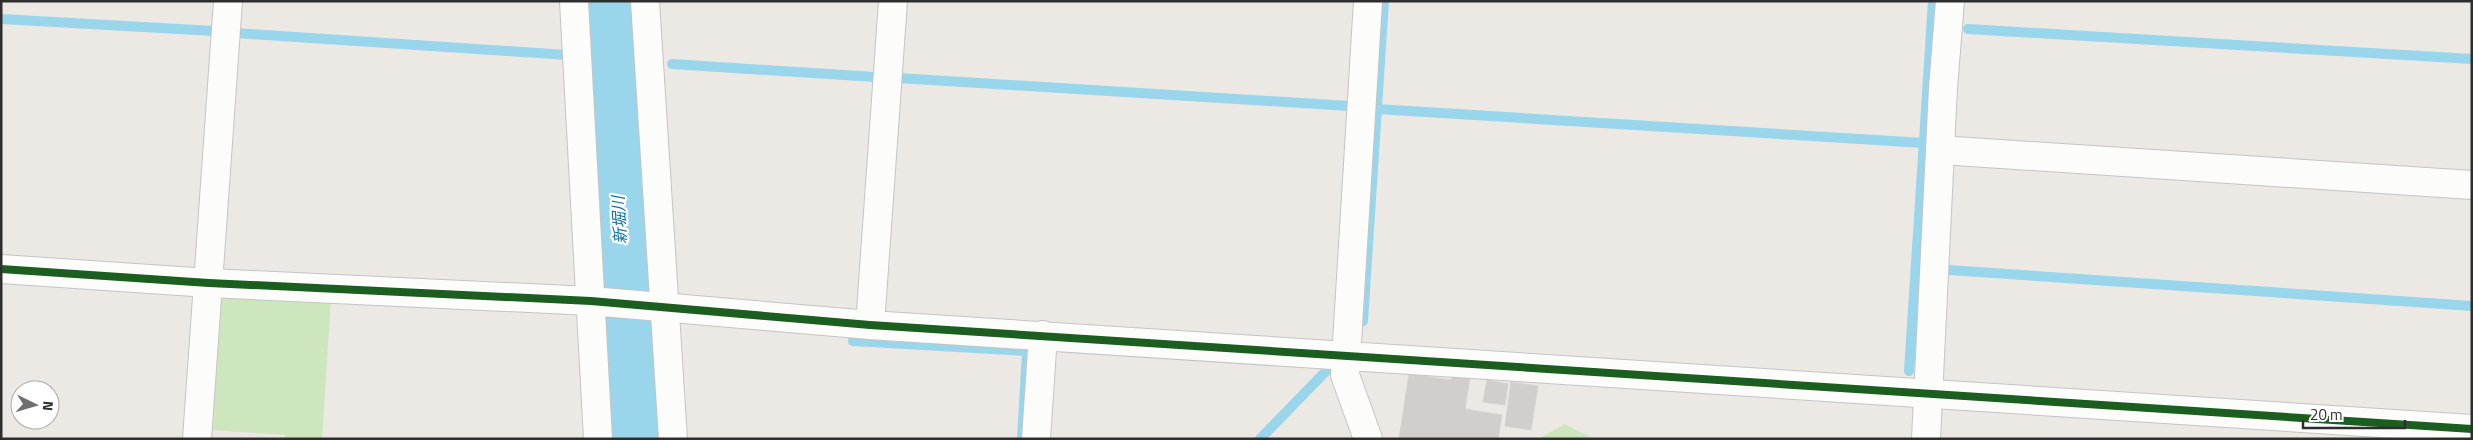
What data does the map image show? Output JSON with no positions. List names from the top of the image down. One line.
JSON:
{"water":["新堀川"],"scale_bar":"20 m","north":"right"}
